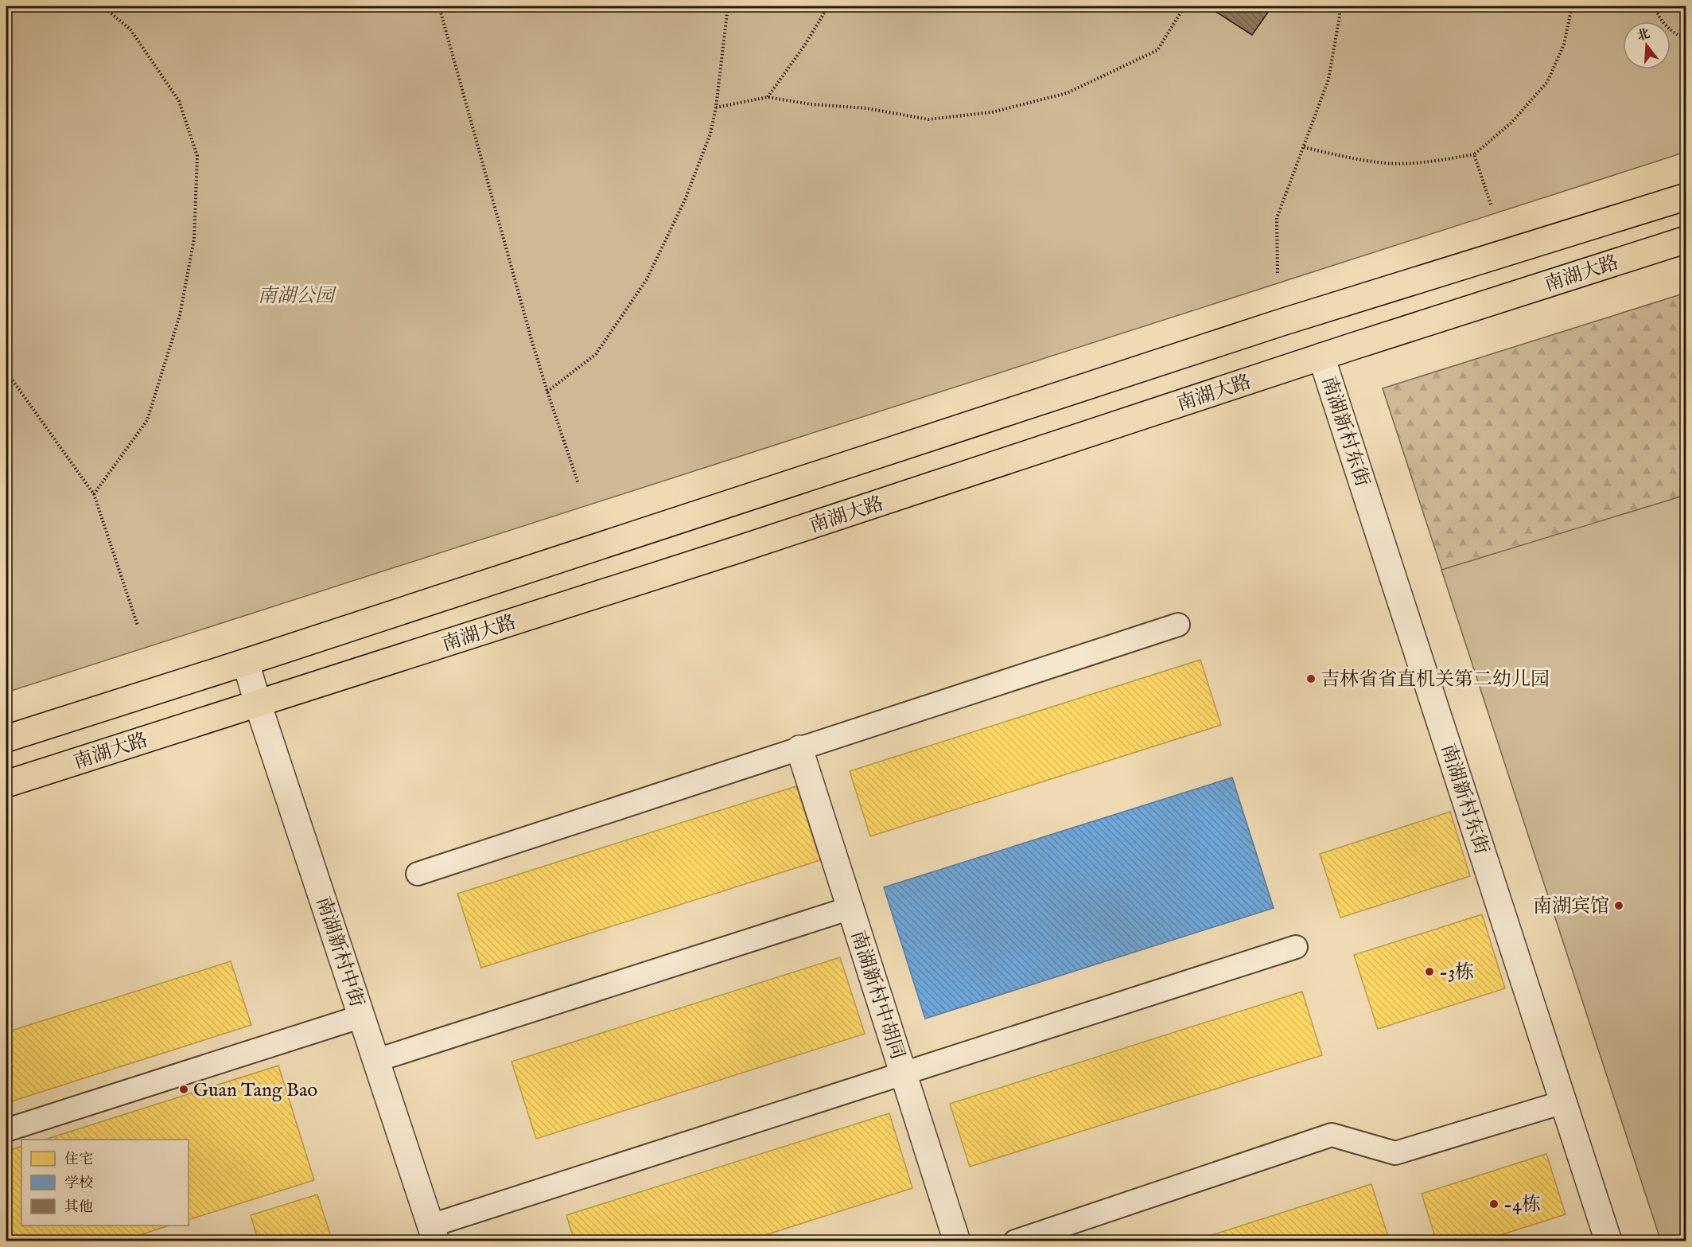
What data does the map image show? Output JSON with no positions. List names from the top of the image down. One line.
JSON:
{"streets":{"main road":["南湖大路"],"street":["南湖新村东街","南湖新村中街","南湖新村中胡同"]},"crossings":[["南湖大路","南湖新村东街"],["南湖大路","南湖新村中街"]],"parks":["南湖公园"],"places":["吉林省省直机关第二幼儿园","南湖宾馆","-3栋","Guan Tang Bao","-4栋"],"legend":["住宅","学校","其他"],"north":"top"}
